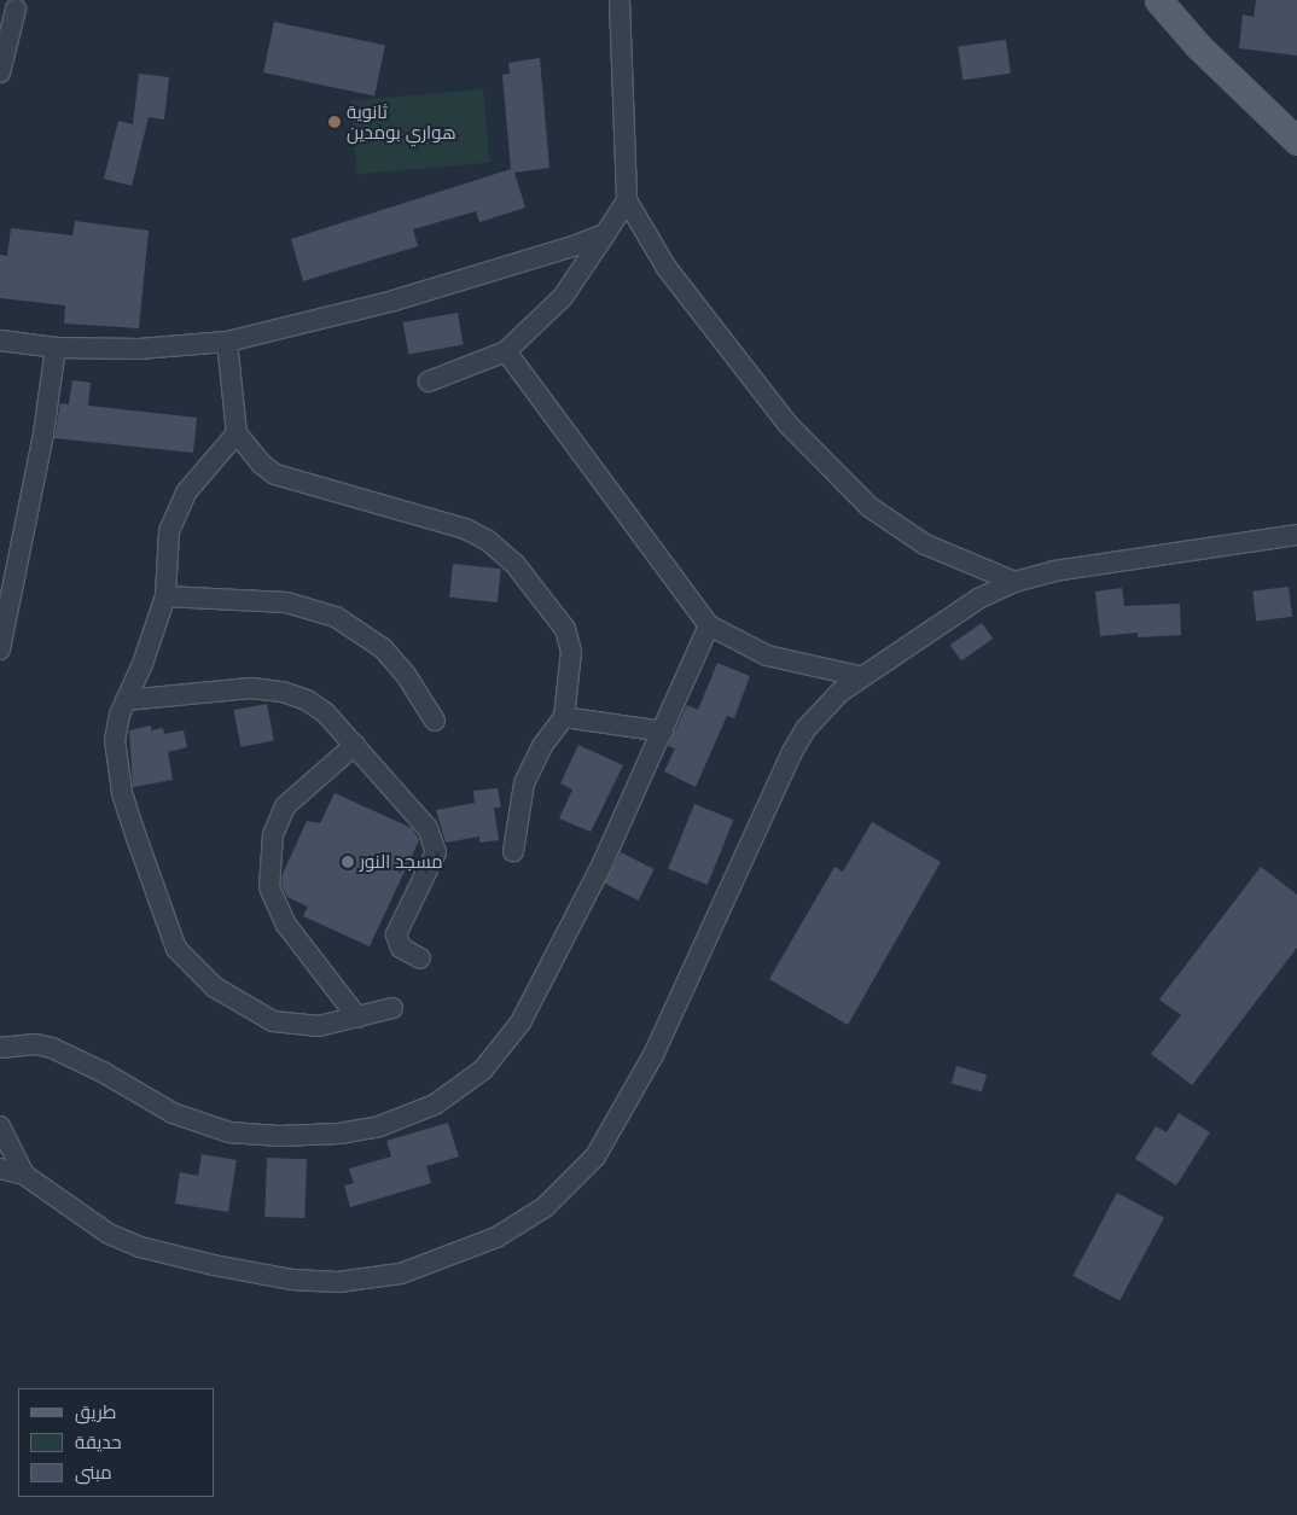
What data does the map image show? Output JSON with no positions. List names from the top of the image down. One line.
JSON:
{"places":["ثانوية هواري بومدين","مسجد النور"],"legend":["طريق","حديقة","مبنى"]}
